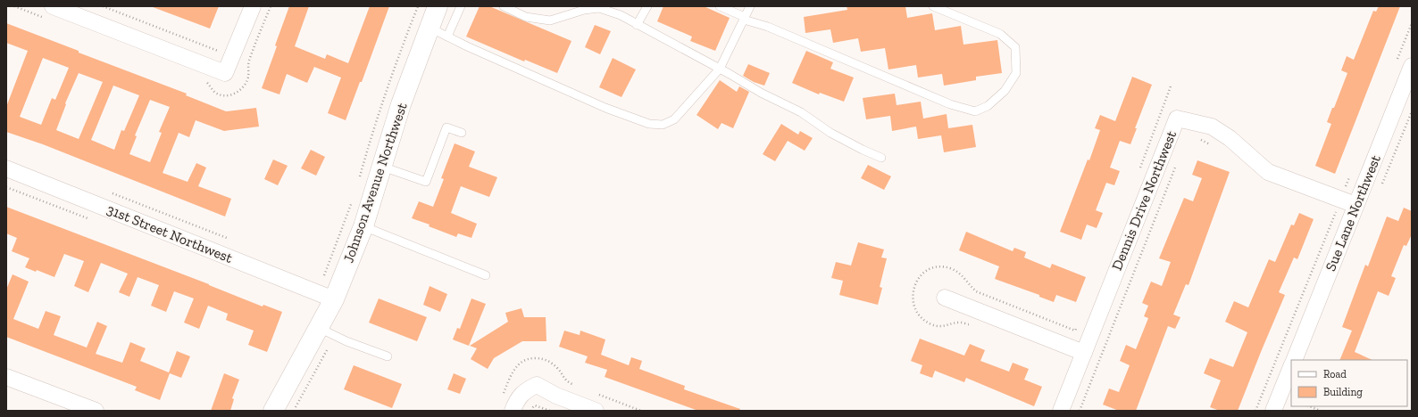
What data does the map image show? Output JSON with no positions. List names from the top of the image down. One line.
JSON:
{"streets":{"street":["Johnson Avenue Northwest","Dennis Drive Northwest","Sue Lane Northwest","31st Street Northwest"]},"crossings":[["Johnson Avenue Northwest","31st Street Northwest"],["Dennis Drive Northwest","Sue Lane Northwest"]],"legend":["Road","Building"]}
